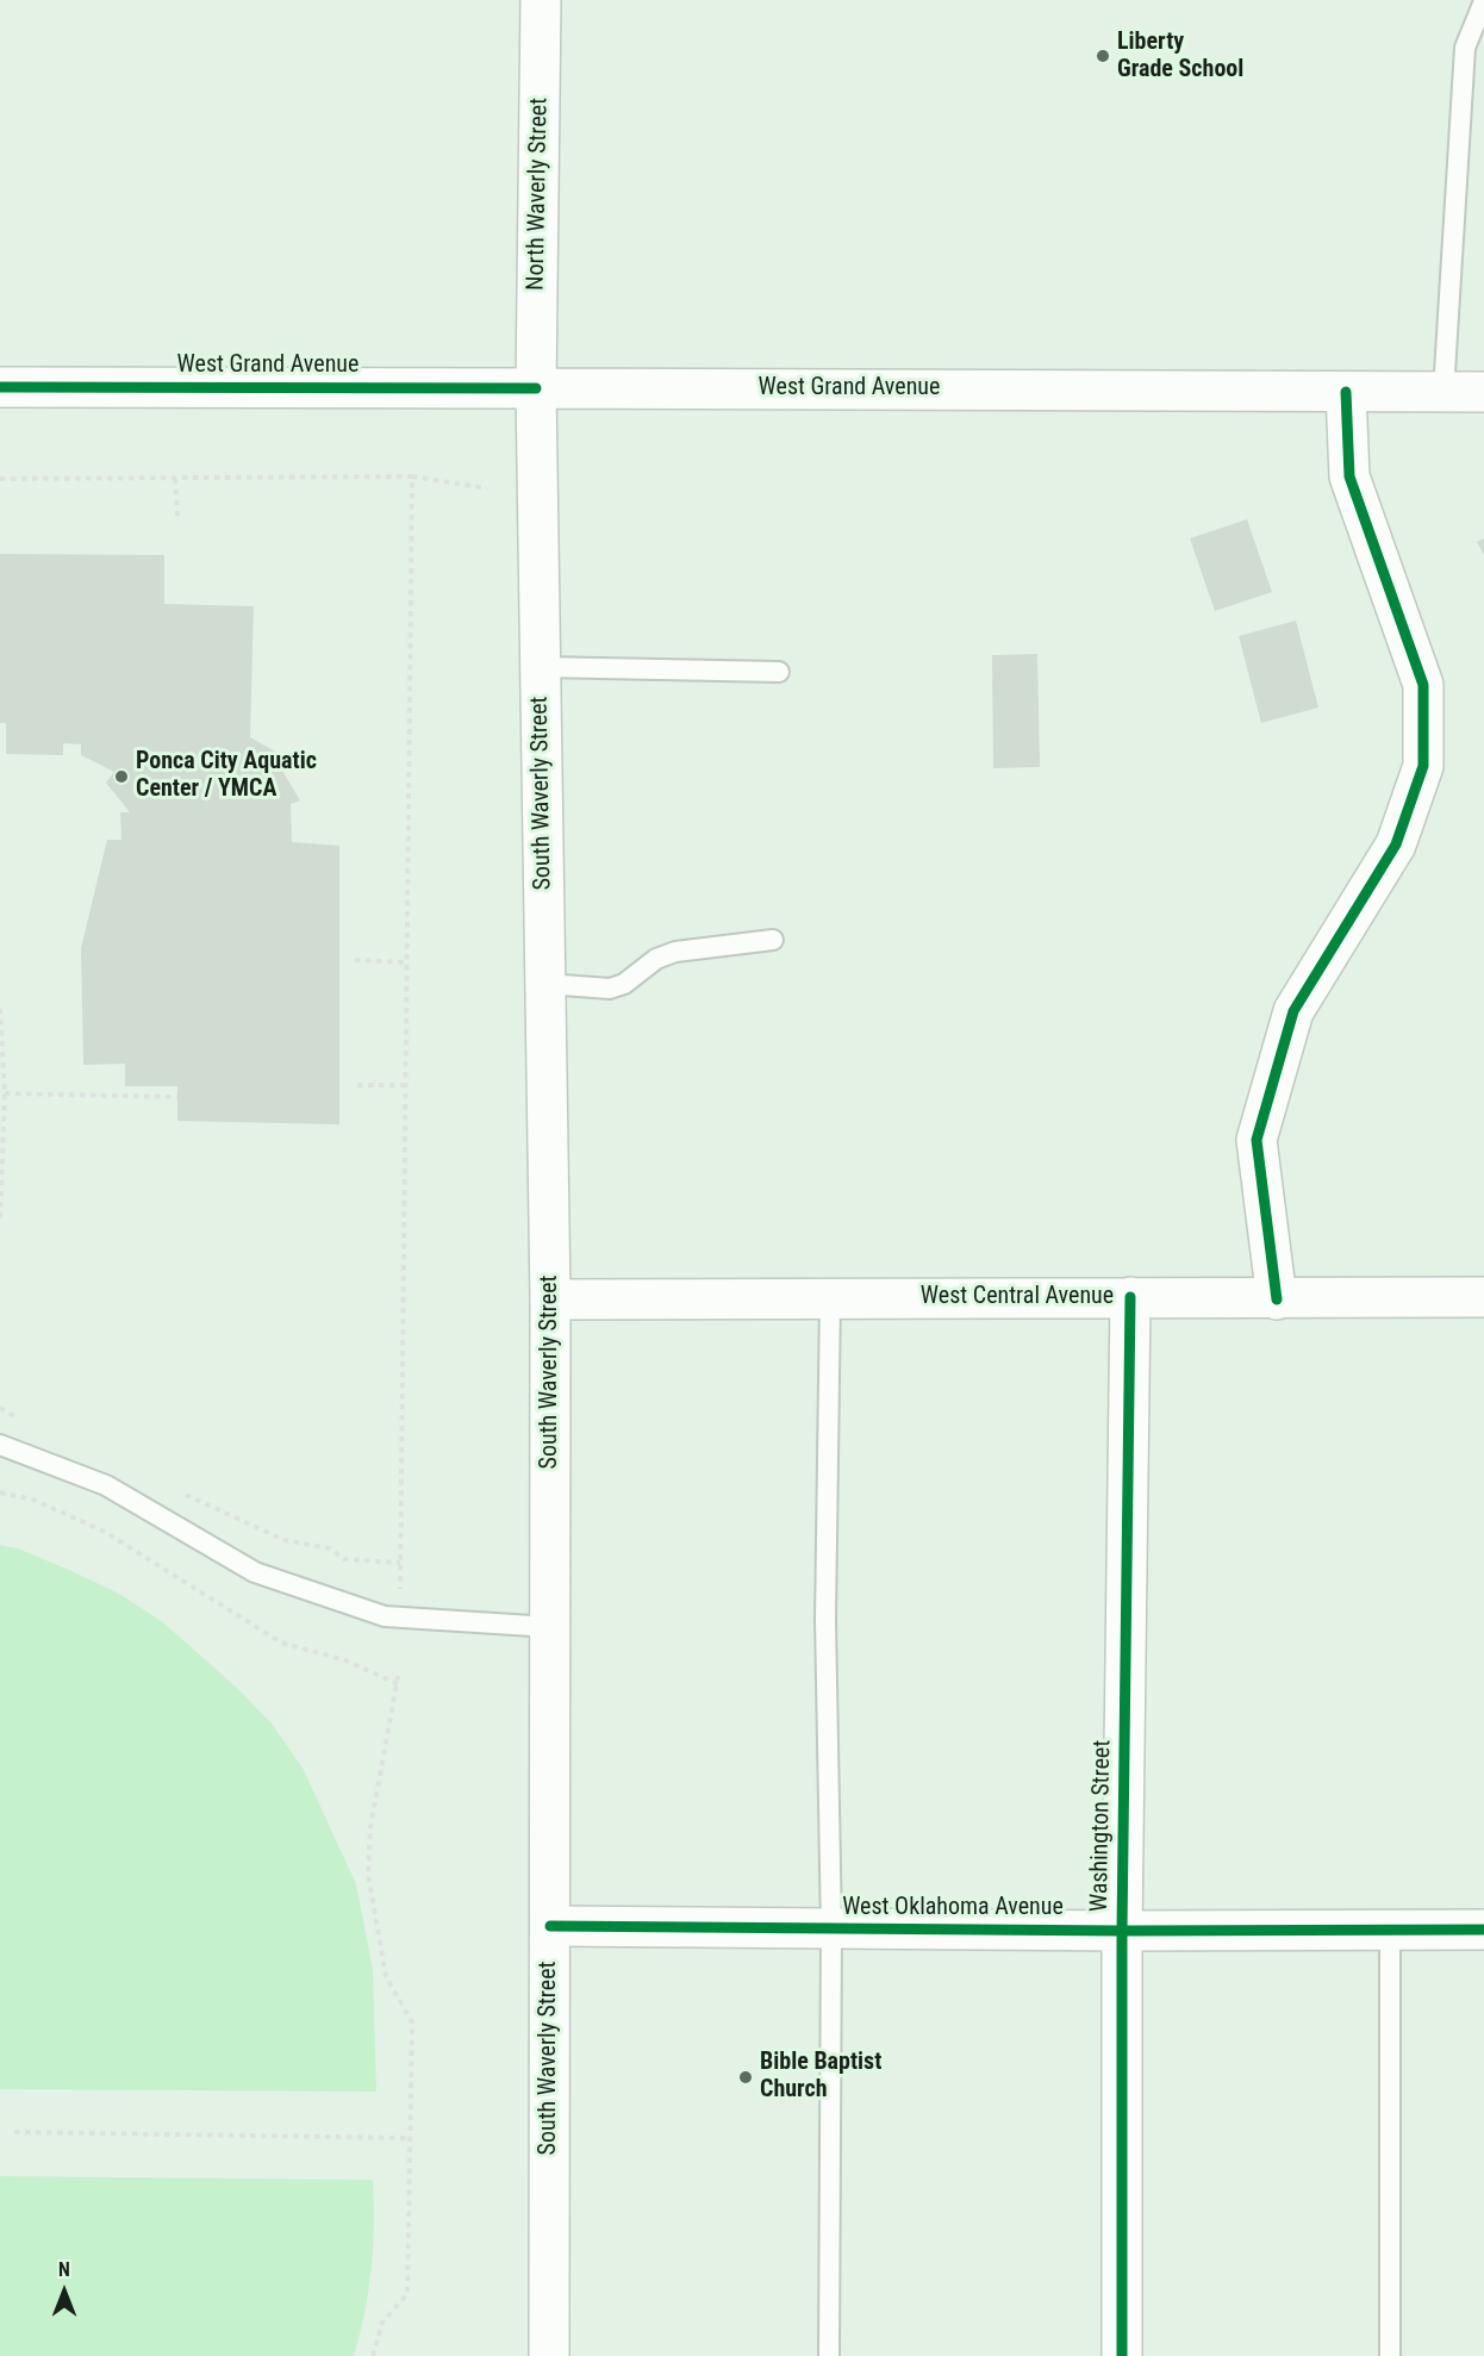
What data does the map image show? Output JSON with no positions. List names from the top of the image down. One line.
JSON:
{"streets":{"street":["North Waverly Street","West Grand Avenue","South Waverly Street","West Central Avenue","Washington Street","West Oklahoma Avenue"]},"crossings":[["North Waverly Street","West Grand Avenue"],["North Waverly Street","South Waverly Street"],["West Grand Avenue","South Waverly Street"],["South Waverly Street","West Central Avenue"],["South Waverly Street","West Oklahoma Avenue"],["West Central Avenue","Washington Street"],["Washington Street","West Oklahoma Avenue"]],"places":["Liberty Grade School","Ponca City Aquatic Center / YMCA","Bible Baptist Church"],"north":"top"}
